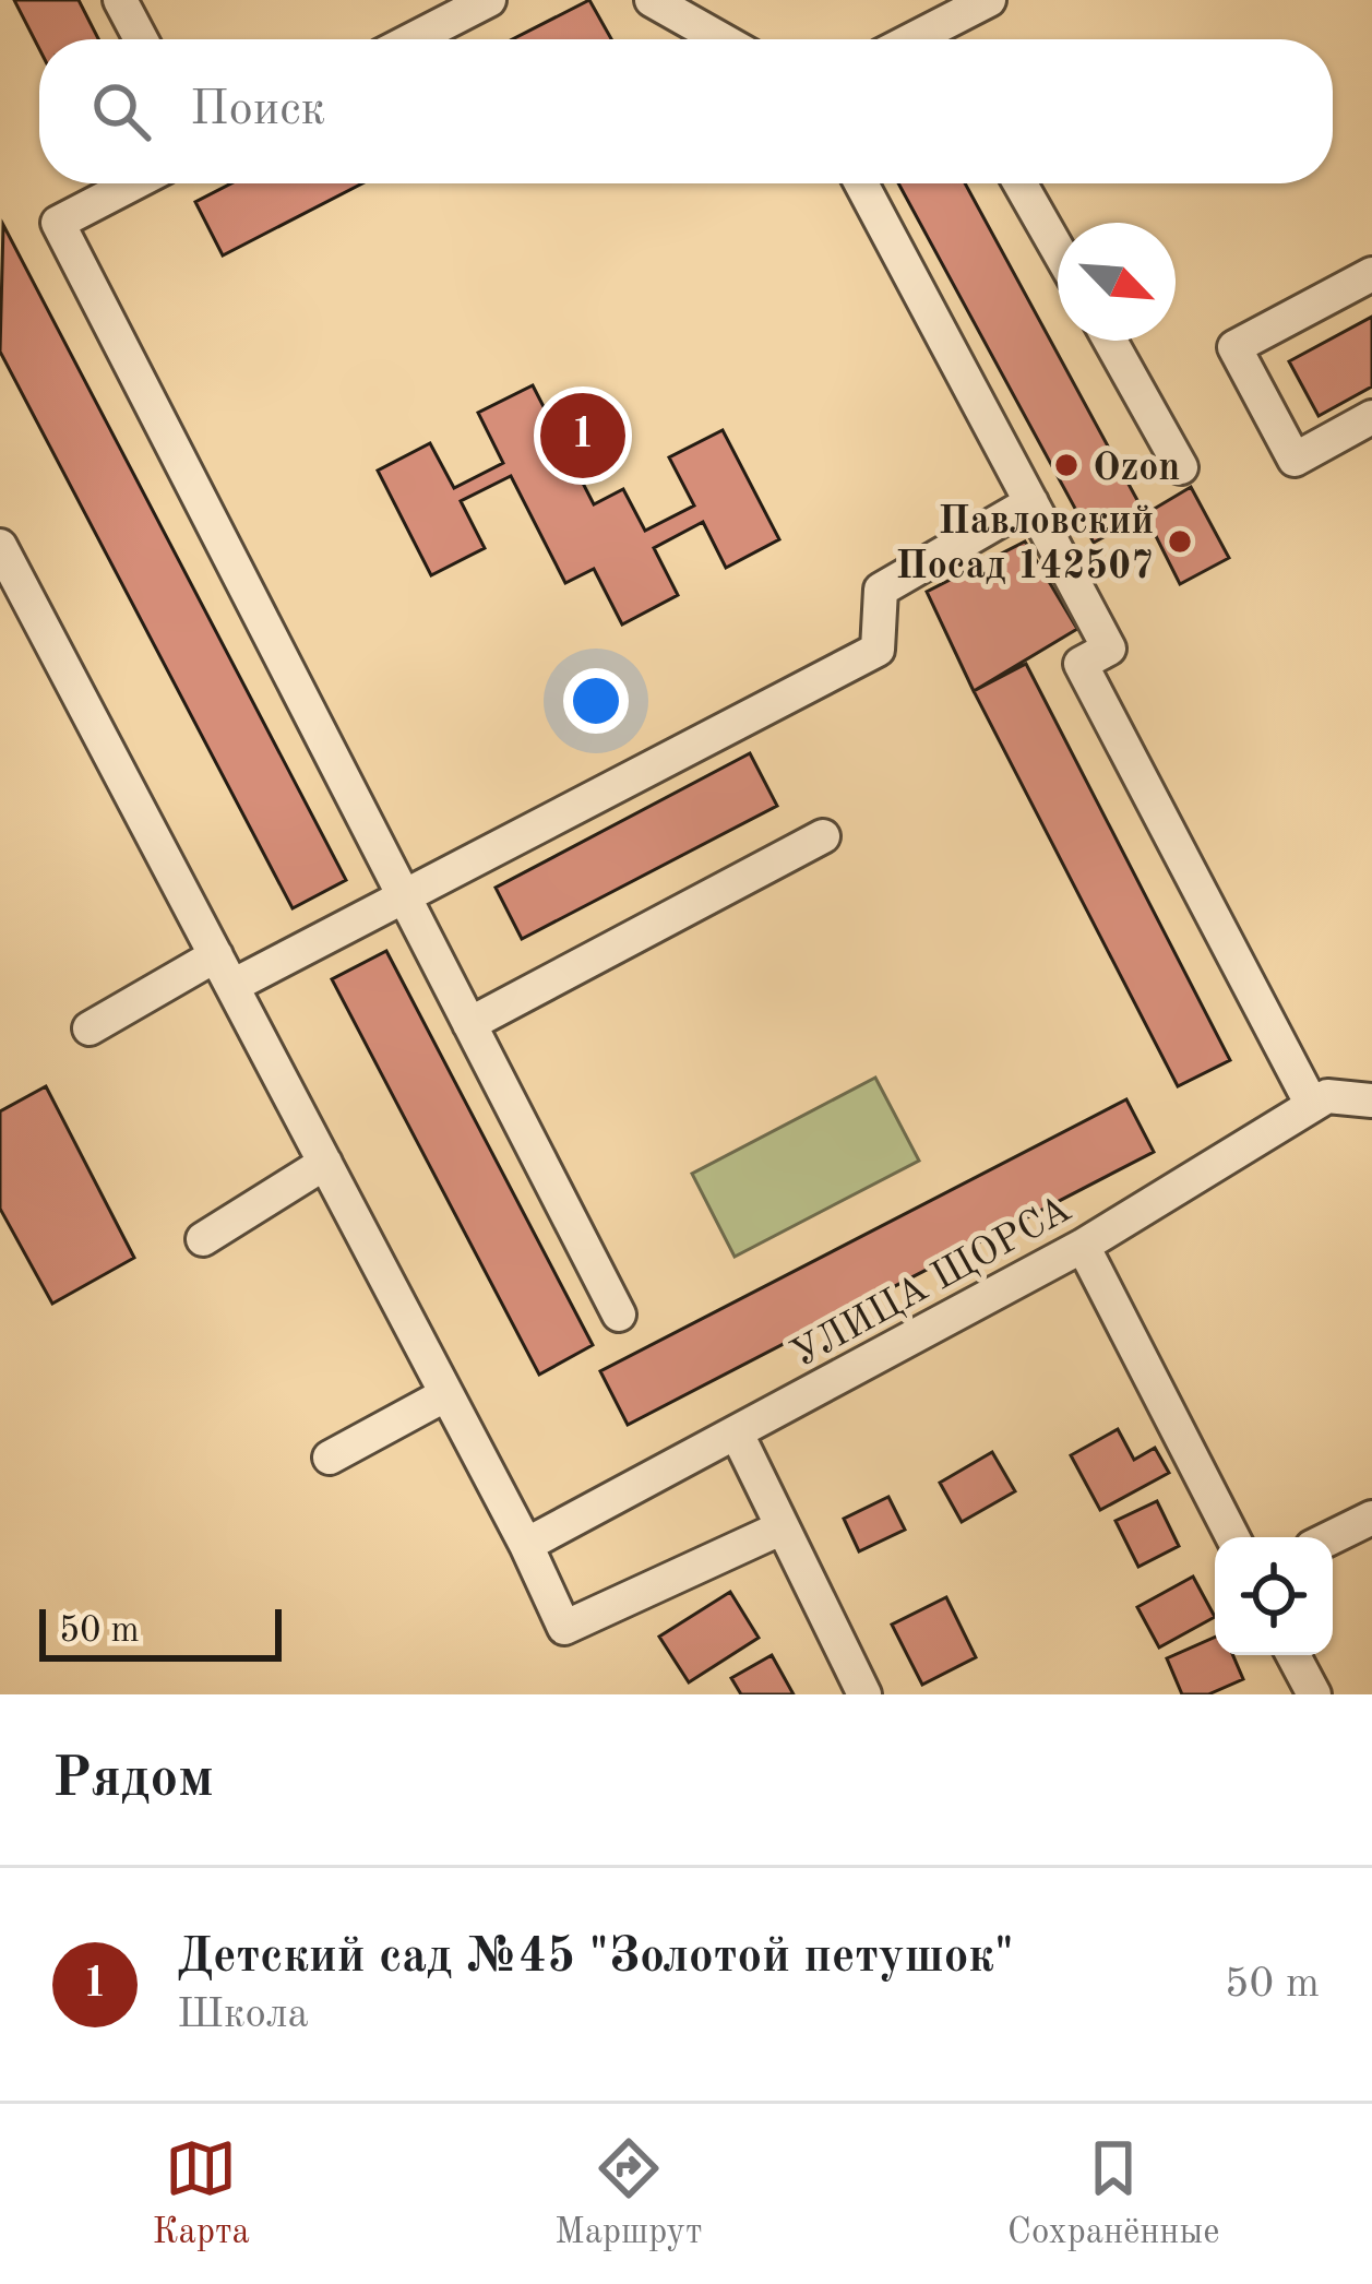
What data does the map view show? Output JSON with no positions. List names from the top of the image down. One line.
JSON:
{"streets":{"street":["УЛИЦА ЩОРСА"]},"places":["Ozon","Павловский Посад 142507"],"scale_bar":"50 m","north":"bottom right","page":{"search":"Поиск","pins":"1","scale":"50 m","heading":"Рядом","list":[{"mark":"1","name":"Детский сад №45 \"Золотой петушок\"","note":"Школа","value":"50 m"}],"nav":["Карта","Маршрут","Сохранённые"]}}
